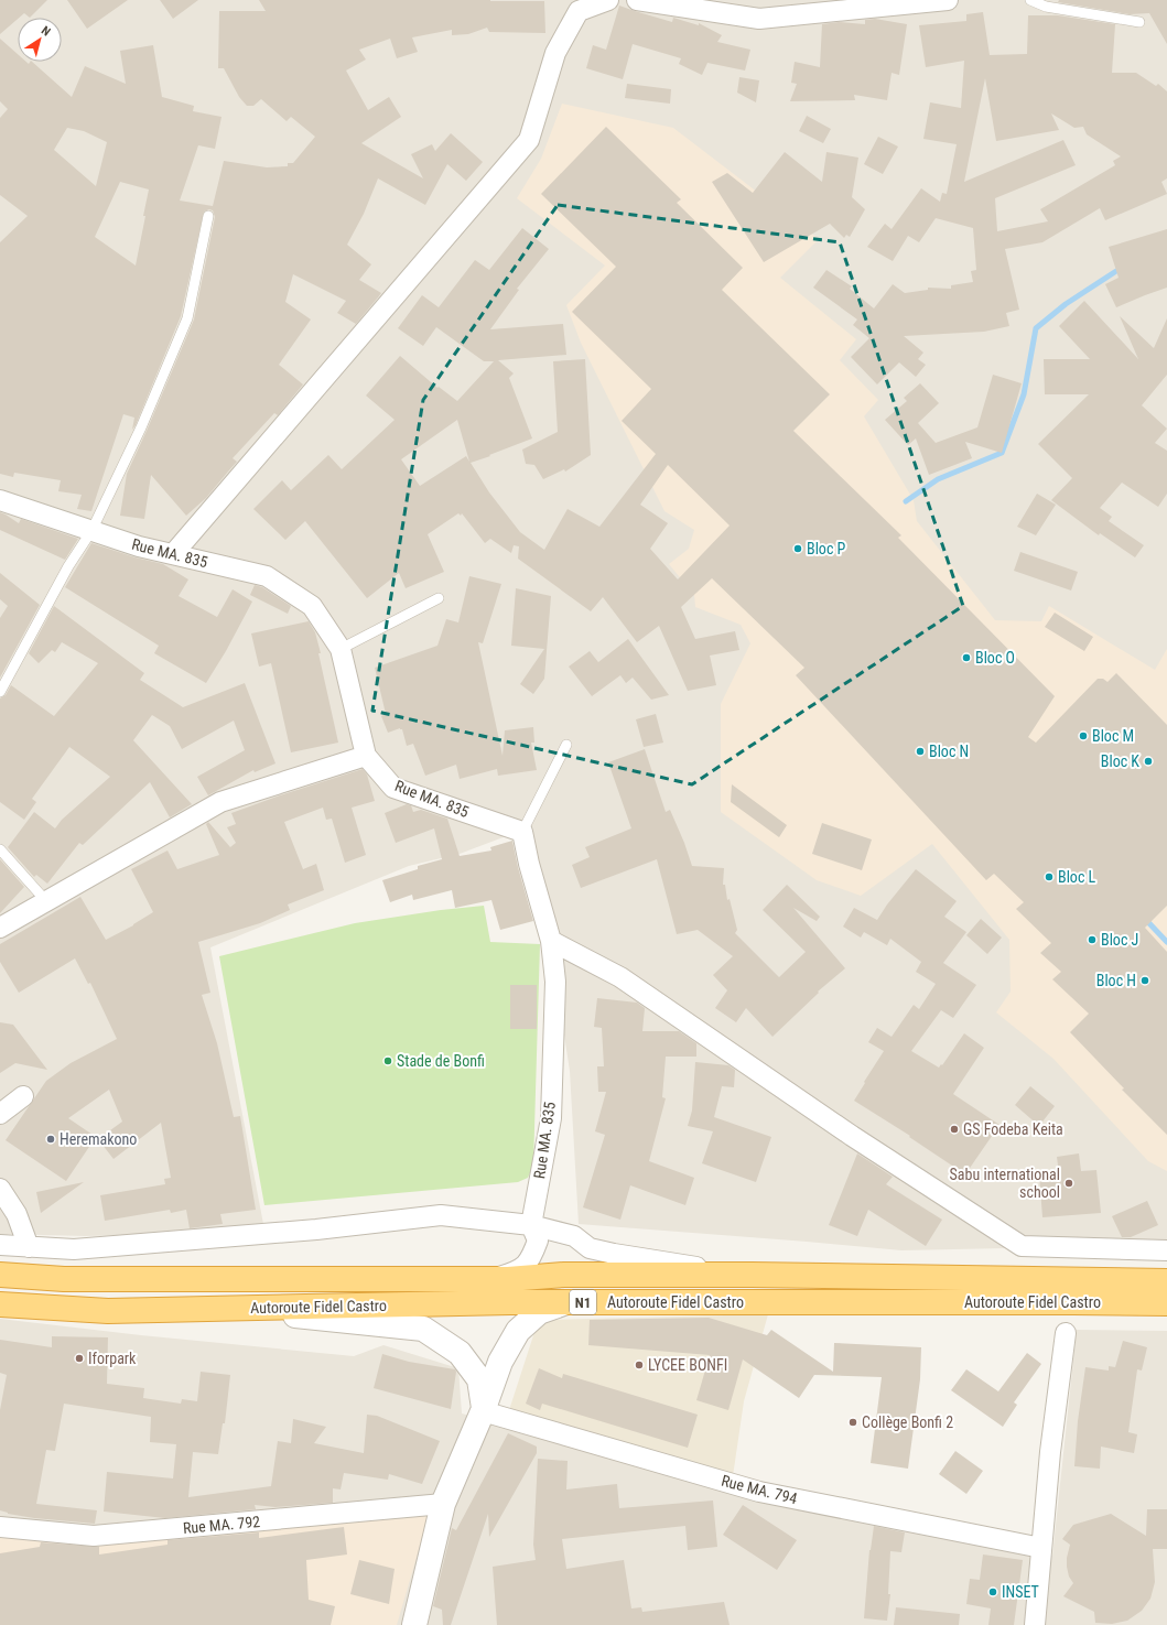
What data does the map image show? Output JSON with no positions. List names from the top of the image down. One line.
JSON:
{"streets":{"highway":["N1","Autoroute Fidel Castro"],"street":["Rue MA. 835","Rue MA. 794","Rue MA. 792"]},"places":["Bloc P","Bloc O","Bloc M","Bloc N","Bloc K","Bloc L","Bloc J","Bloc H","Stade de Bonfi","GS Fodeba Keita","Heremakono","Sabu international school","Iforpark","LYCEE BONFI","Collège Bonfi 2","INSET"],"north":"top right"}
